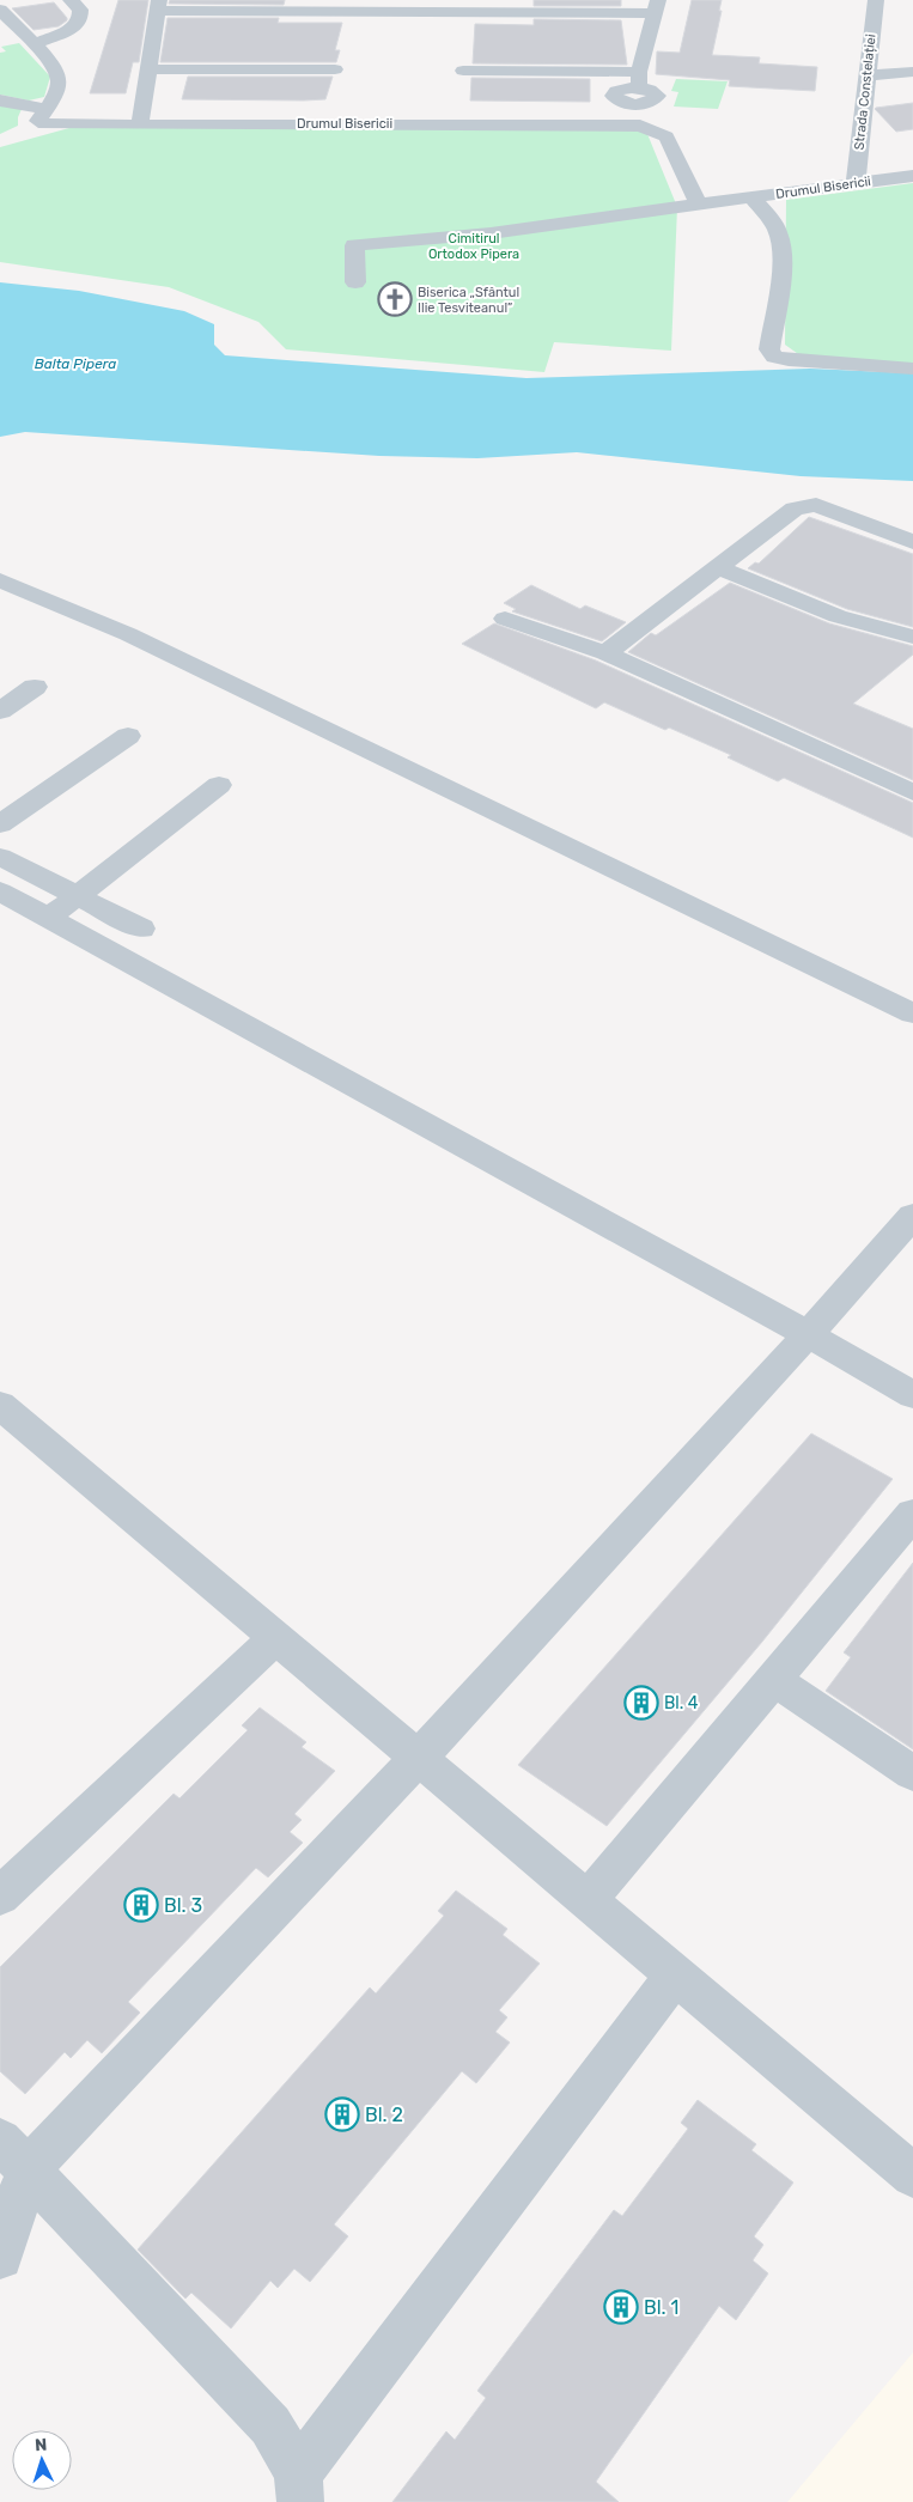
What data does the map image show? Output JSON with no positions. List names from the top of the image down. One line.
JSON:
{"streets":{"street":["Strada Constelației","Drumul Bisericii"]},"crossings":[["Strada Constelației","Drumul Bisericii"]],"water":["Balta Pipera"],"parks":["Cimitirul Ortodox Pipera"],"places":{"church":["Biserica „Sfântul Ilie Tesviteanul”"],"building":["Bl. 4","Bl. 3","Bl. 2","Bl. 1"]},"north":"top"}
